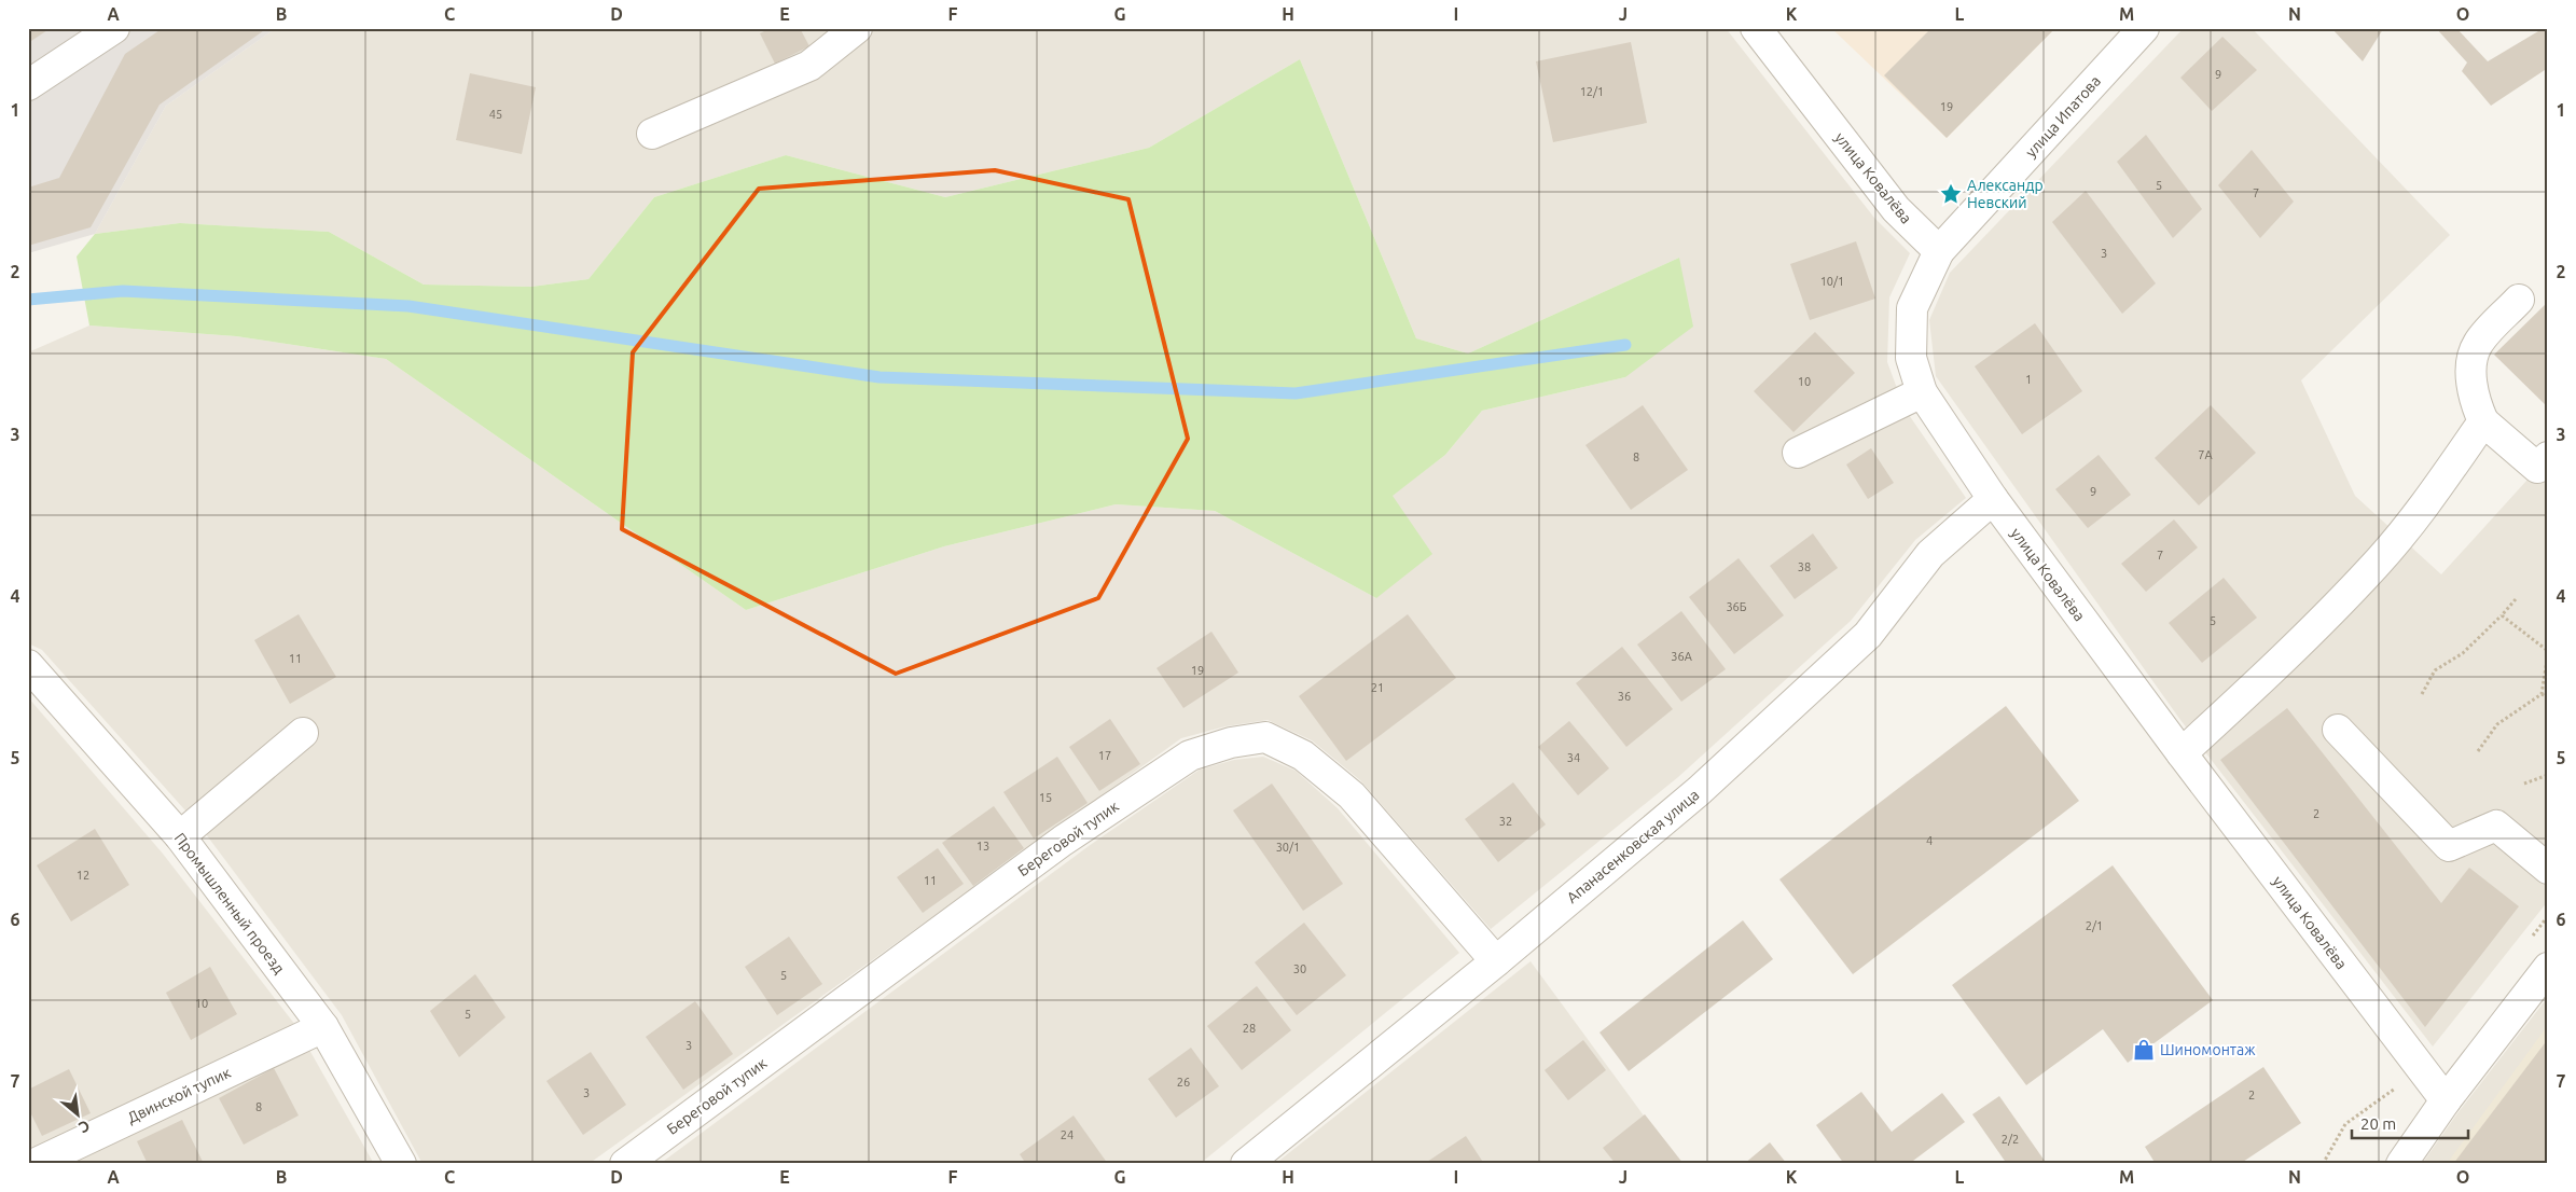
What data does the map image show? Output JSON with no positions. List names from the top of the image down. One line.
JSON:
{"streets":{"street":["улица Ипатова","улица Ковалёва","Береговой тупик","Апанасенковская улица","Промышленный проезд","Двинской тупик"]},"crossings":[["улица Ипатова","улица Ковалёва"],["улица Ковалёва","Апанасенковская улица"],["Береговой тупик","Апанасенковская улица"],["Промышленный проезд","Двинской тупик"]],"places":{"place":["Александр Невский"],"shop":["Шиномонтаж"]},"house_numbers":["9","12/1","19","45","5","7","3","10/1","1","10","7А","8","9","7","38","36Б","5","36А","11","19","21","36","17","34","15","2","32","4","13","30/1","12","11","2/1","30","5","10","5","28","3","26","3","2","8","24","2/2"],"scale_bar":"20 m","north":"bottom right","grid":{"columns":["A","B","C","D","E","F","G","H","I","J","K","L","M","N","O"],"rows":["1","2","3","4","5","6","7"]}}
